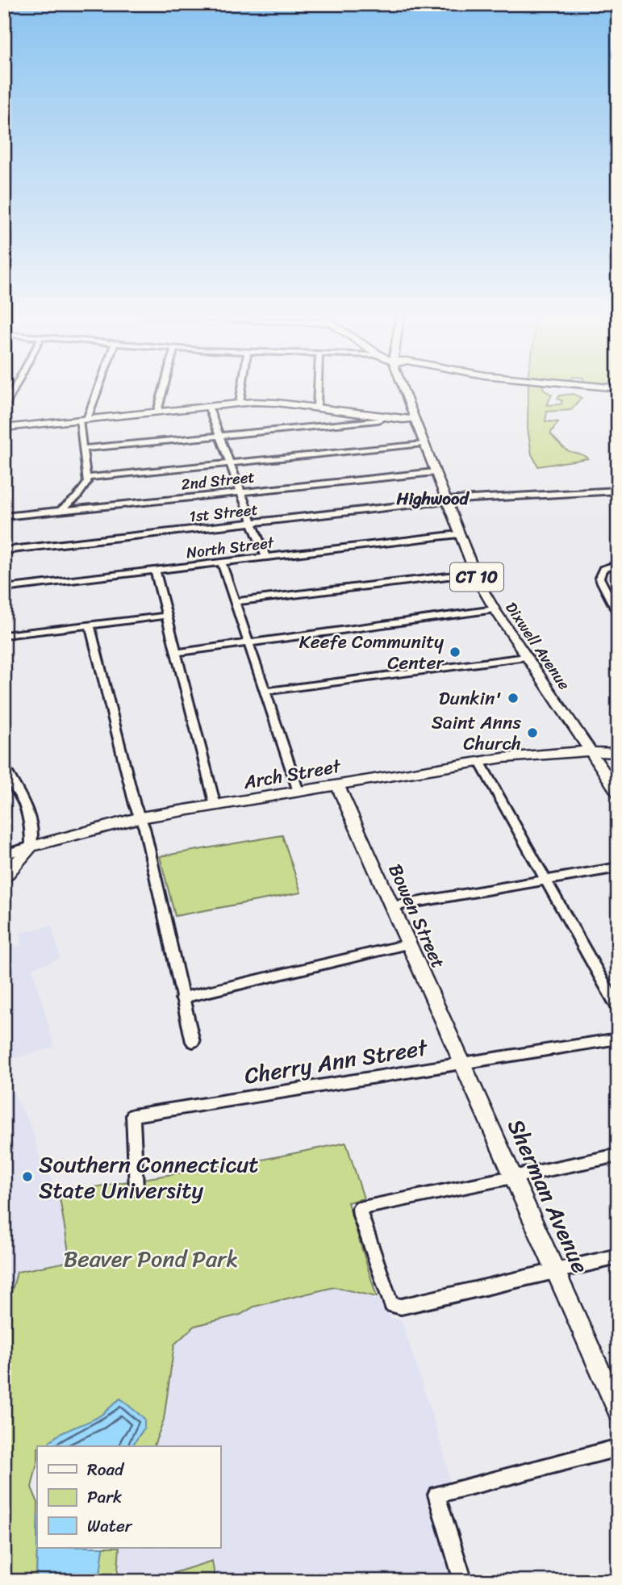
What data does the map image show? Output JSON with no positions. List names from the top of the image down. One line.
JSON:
{"streets":{"main road":["CT 10","Dixwell Avenue","Arch Street","Bowen Street","Sherman Avenue"],"street":["2nd Street","1st Street","North Street","Cherry Ann Street"]},"crossings":[["2nd Street","Dixwell Avenue"],["1st Street","Dixwell Avenue"],["North Street","Dixwell Avenue"],["Dixwell Avenue","Arch Street"],["Arch Street","Bowen Street"],["Bowen Street","Cherry Ann Street"],["Bowen Street","Sherman Avenue"],["Cherry Ann Street","Sherman Avenue"]],"districts":["Highwood"],"parks":["Beaver Pond Park"],"places":["Keefe Community Center","Dunkin'","Saint Anns Church","Southern Connecticut State University"],"legend":["Road","Park","Water"]}
